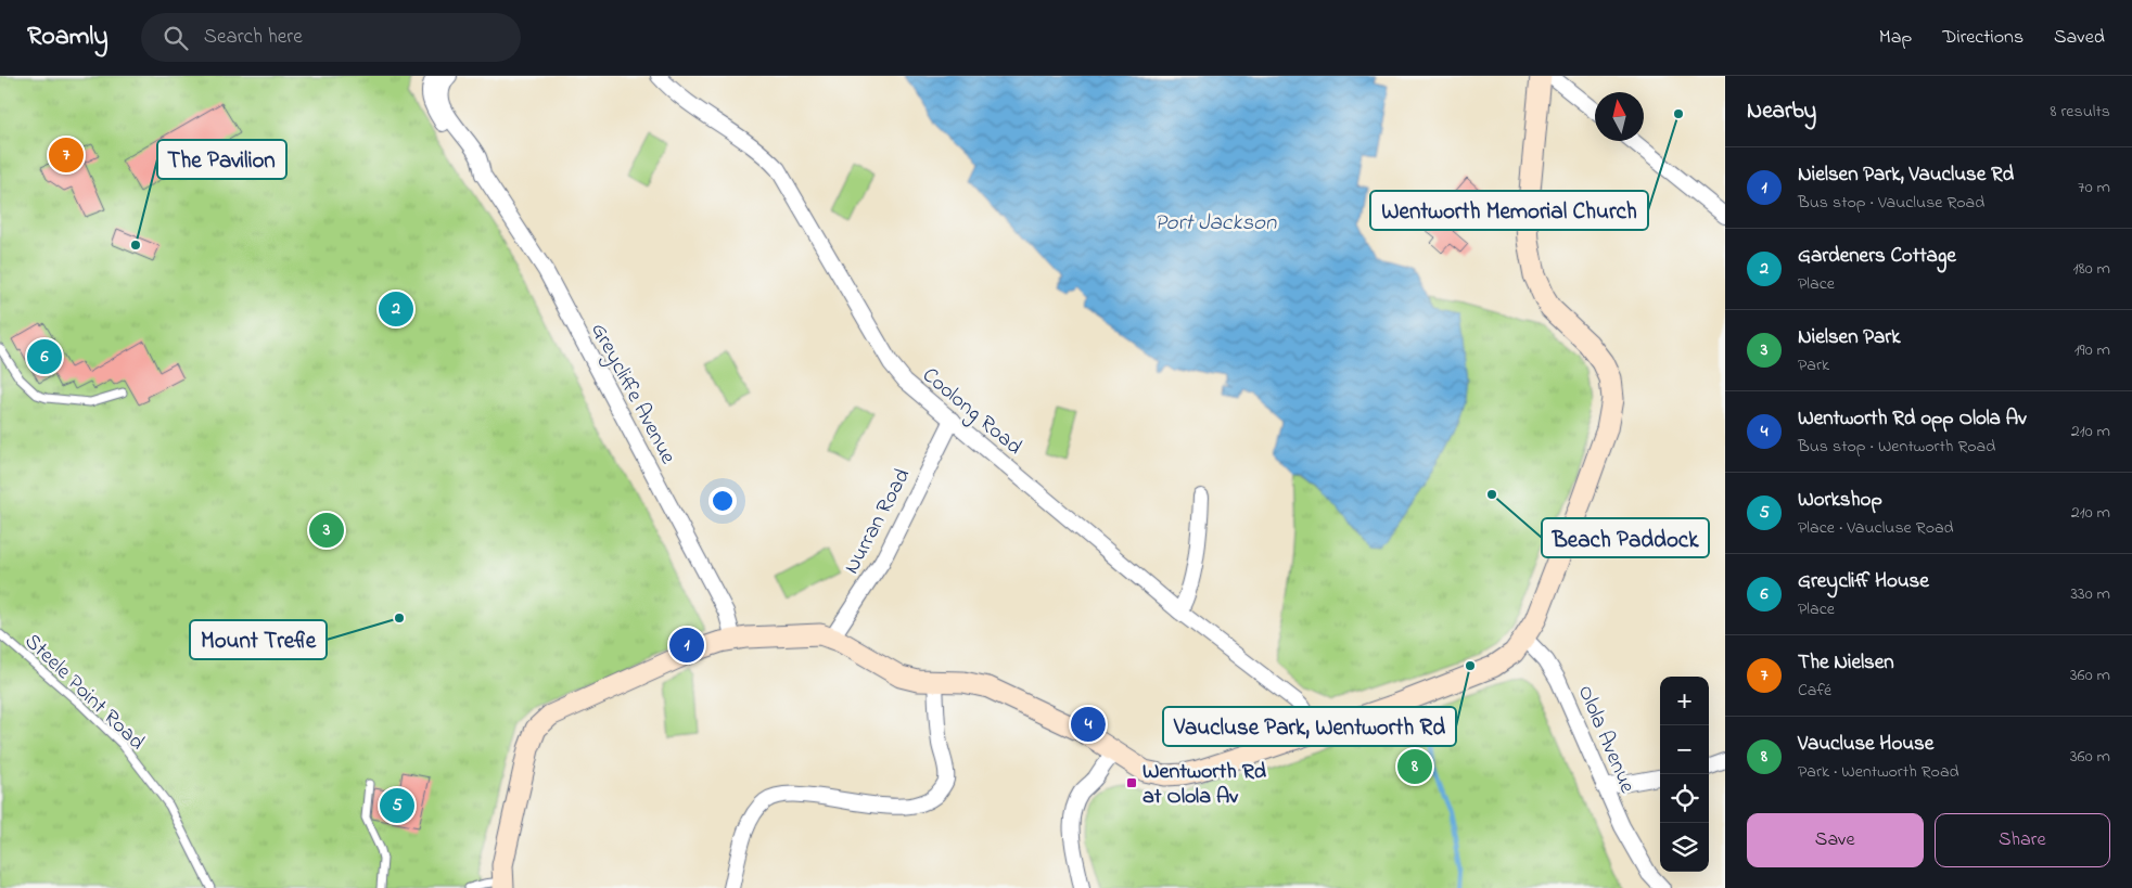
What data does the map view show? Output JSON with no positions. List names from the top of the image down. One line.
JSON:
{"streets":{"street":["Greycliffe Avenue","Coolong Road","Nurran Road","Olola Avenue"],"lane":["Steele Point Road"]},"crossings":[["Coolong Road","Nurran Road"]],"water":["Port Jackson"],"places":{"other":["Wentworth Memorial Church","The Pavilion","Beach Paddock","Mount Trefle","Vaucluse Park, Wentworth Rd"],"transit":["Wentworth Rd at Olola Av"]},"north":"top","page":{"header":"Roamly","search":"Search here","nav":["Map","Directions","Saved"],"heading":["Nearby","8 results"],"pins":["7","2","6","3","1","4","8","5"],"list":[{"mark":"1","name":"Nielsen Park, Vaucluse Rd","note":"Bus stop · Vaucluse Road","value":"70 m"},{"mark":"2","name":"Gardeners Cottage","note":"Place","value":"180 m"},{"mark":"3","name":"Nielsen Park","note":"Park","value":"190 m"},{"mark":"4","name":"Wentworth Rd opp Olola Av","note":"Bus stop · Wentworth Road","value":"210 m"},{"mark":"5","name":"Workshop","note":"Place · Vaucluse Road","value":"210 m"},{"mark":"6","name":"Greycliff House","note":"Place","value":"330 m"},{"mark":"7","name":"The Nielsen","note":"Café","value":"360 m"},{"mark":"8","name":"Vaucluse House","note":"Park · Wentworth Road","value":"360 m"}],"map_buttons":["+","−"],"buttons":["Save","Share"]}}
